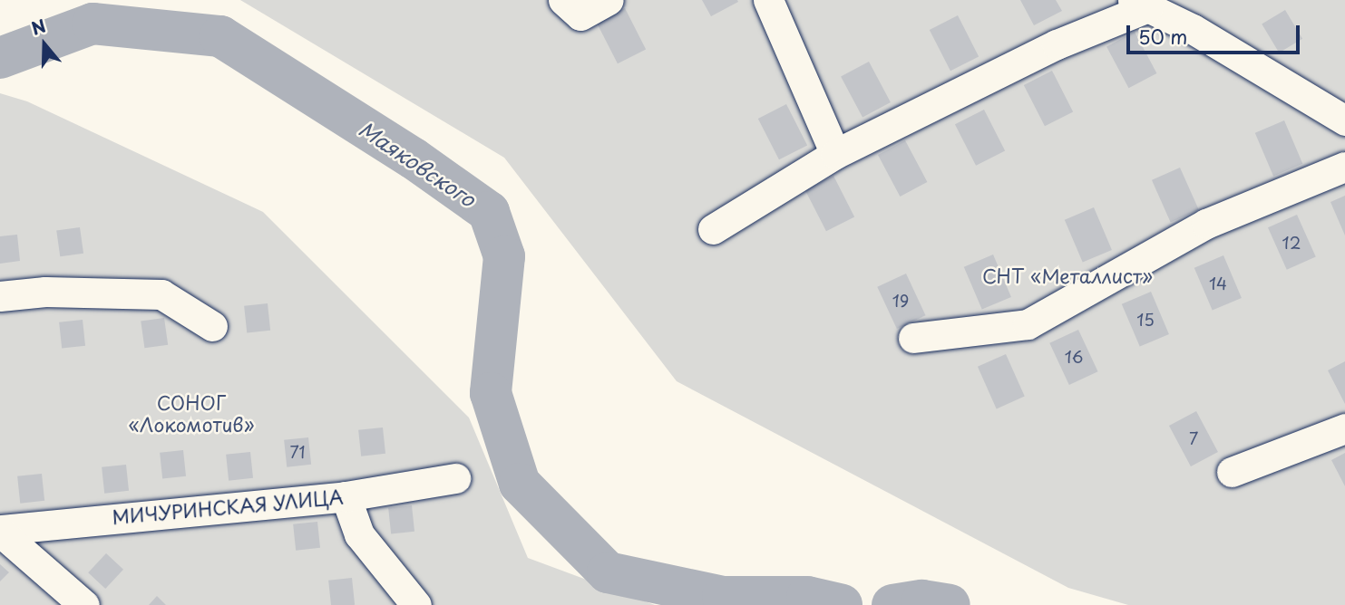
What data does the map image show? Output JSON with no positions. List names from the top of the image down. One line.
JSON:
{"streets":{"street":["МИЧУРИНСКАЯ УЛИЦА"]},"water":["Маяковского"],"parks":["СНТ «Металлист»","СОНОГ «Локомотив»"],"house_numbers":["12","14","19","15","16","7","71"],"scale_bar":"50 m","north":"top"}
